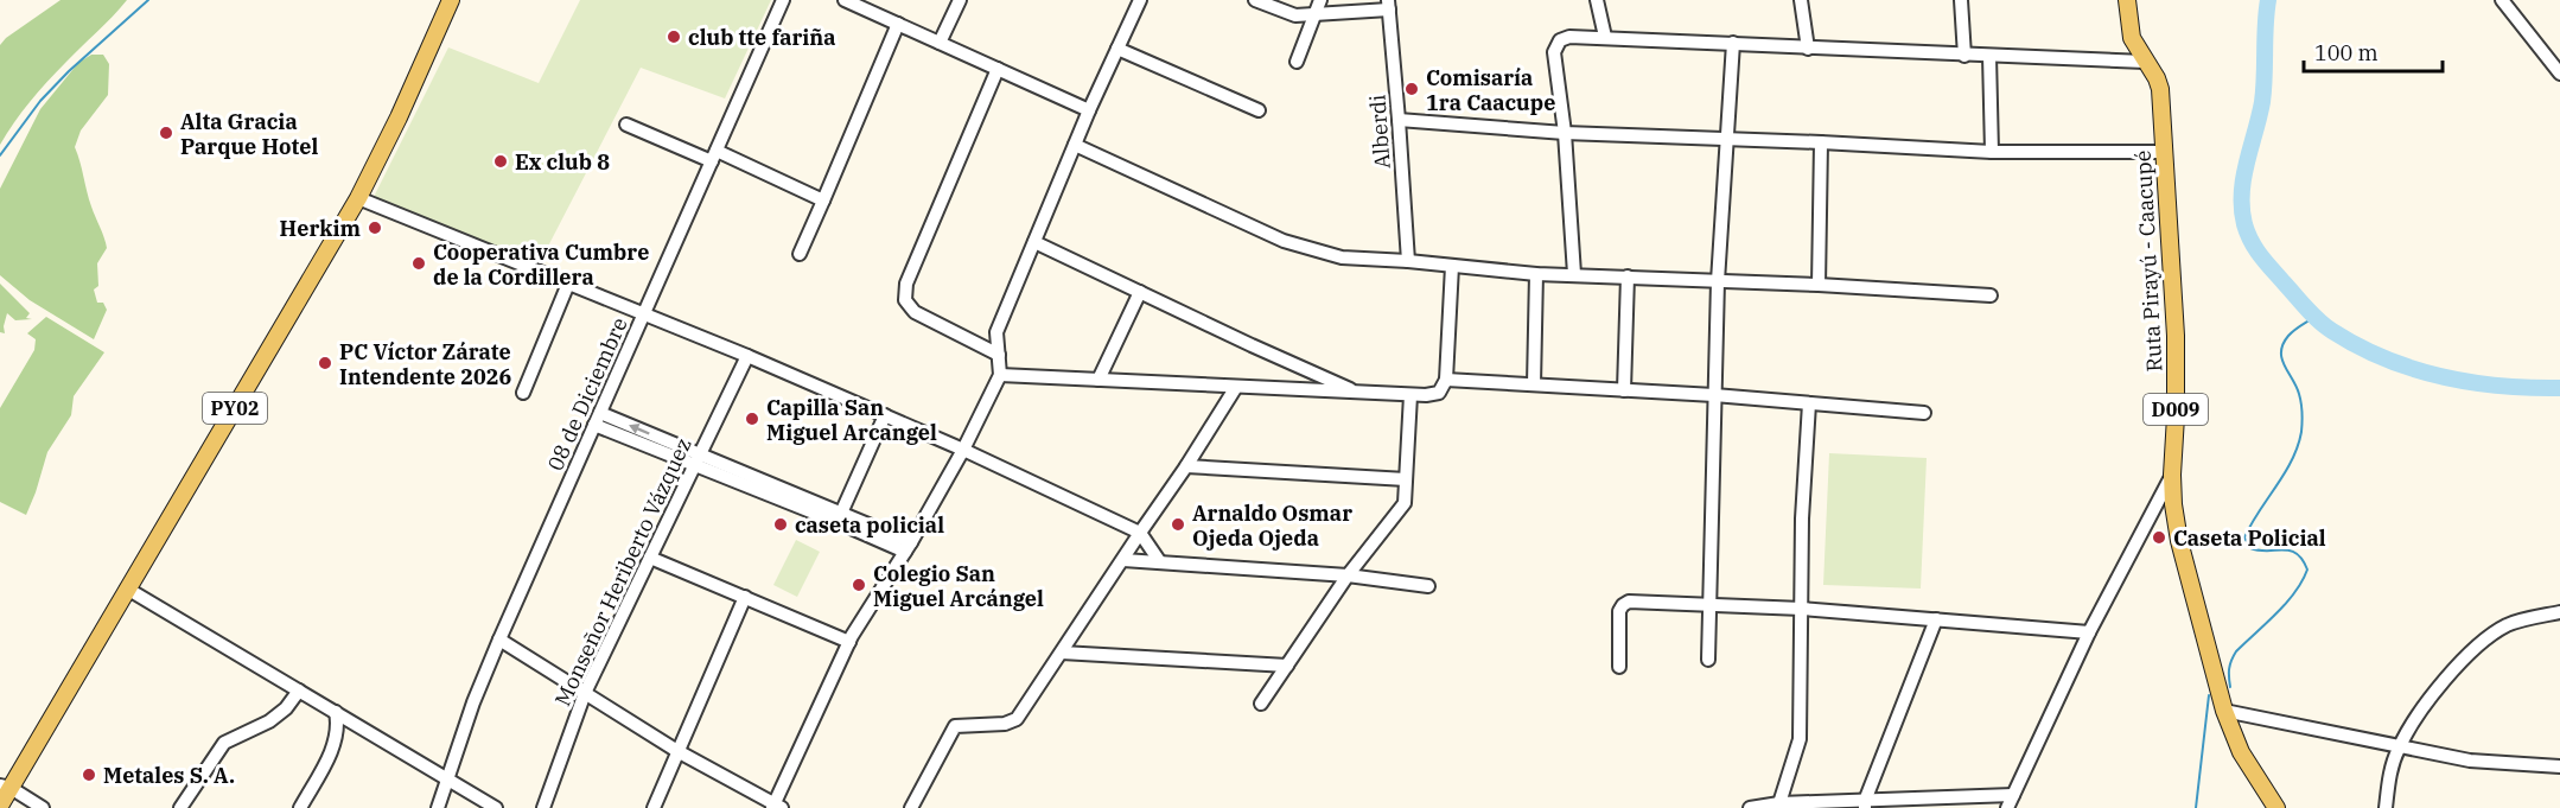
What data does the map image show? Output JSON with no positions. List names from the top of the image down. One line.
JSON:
{"streets":{"main road":["Ruta Pirayú - Caacupé","PY02","D009"],"street":["Alberdi","08 de Diciembre","Monseñor Heriberto Vázquez"]},"places":["club tte fariña","Comisaría 1ra Caacupe","Alta Gracia Parque Hotel","Ex club 8","Herkim","Cooperativa Cumbre de la Cordillera","PC Víctor Zárate Intendente 2026","Capilla San Miguel Arcangel","caseta policial","Arnaldo Osmar Ojeda Ojeda","Caseta Policial","Colegio San Miguel Arcángel","Metales S. A."],"scale_bar":"100 m"}
